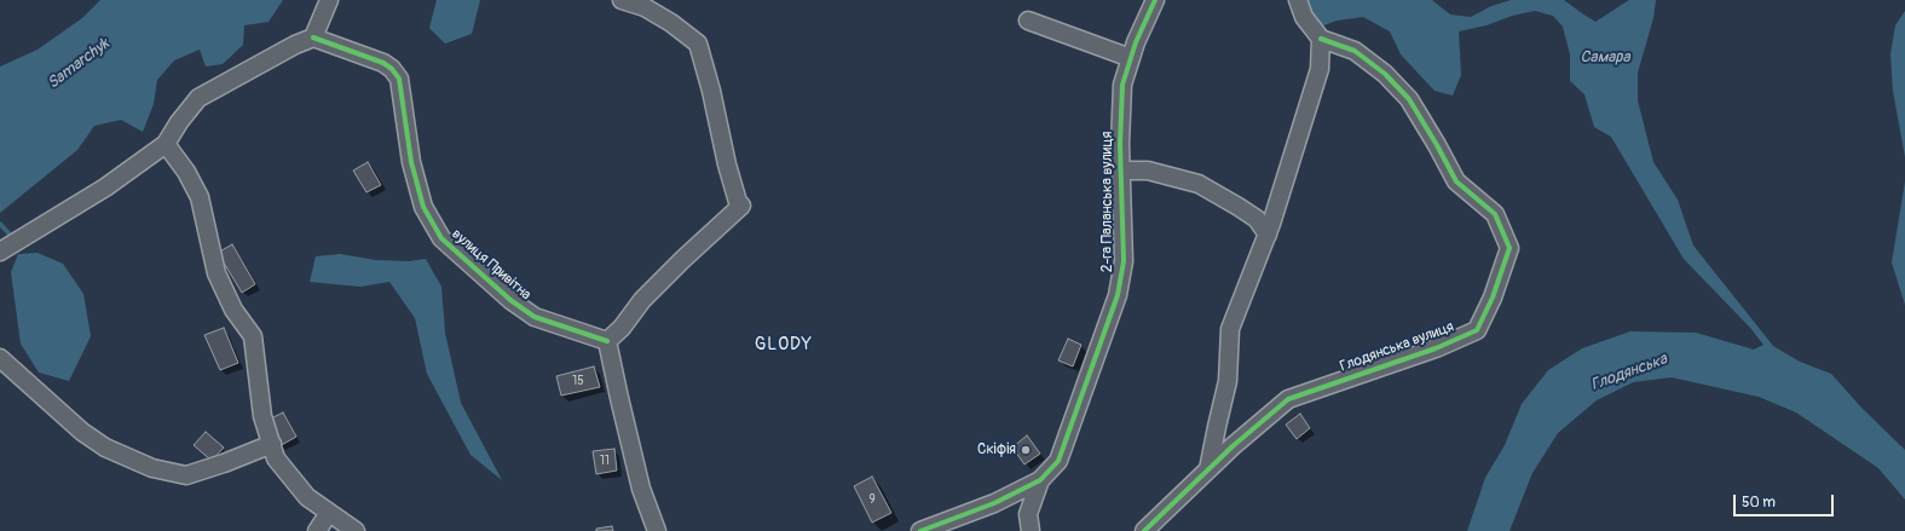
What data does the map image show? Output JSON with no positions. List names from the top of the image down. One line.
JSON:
{"streets":{"street":["2-га Паланська вулиця","вулиця Привітна","Глодянська вулиця"]},"districts":["GLODY"],"water":["Самара","Samarchyk","Глодянська"],"places":["Скіфія"],"house_numbers":["15","11","9"],"scale_bar":"50 m"}
